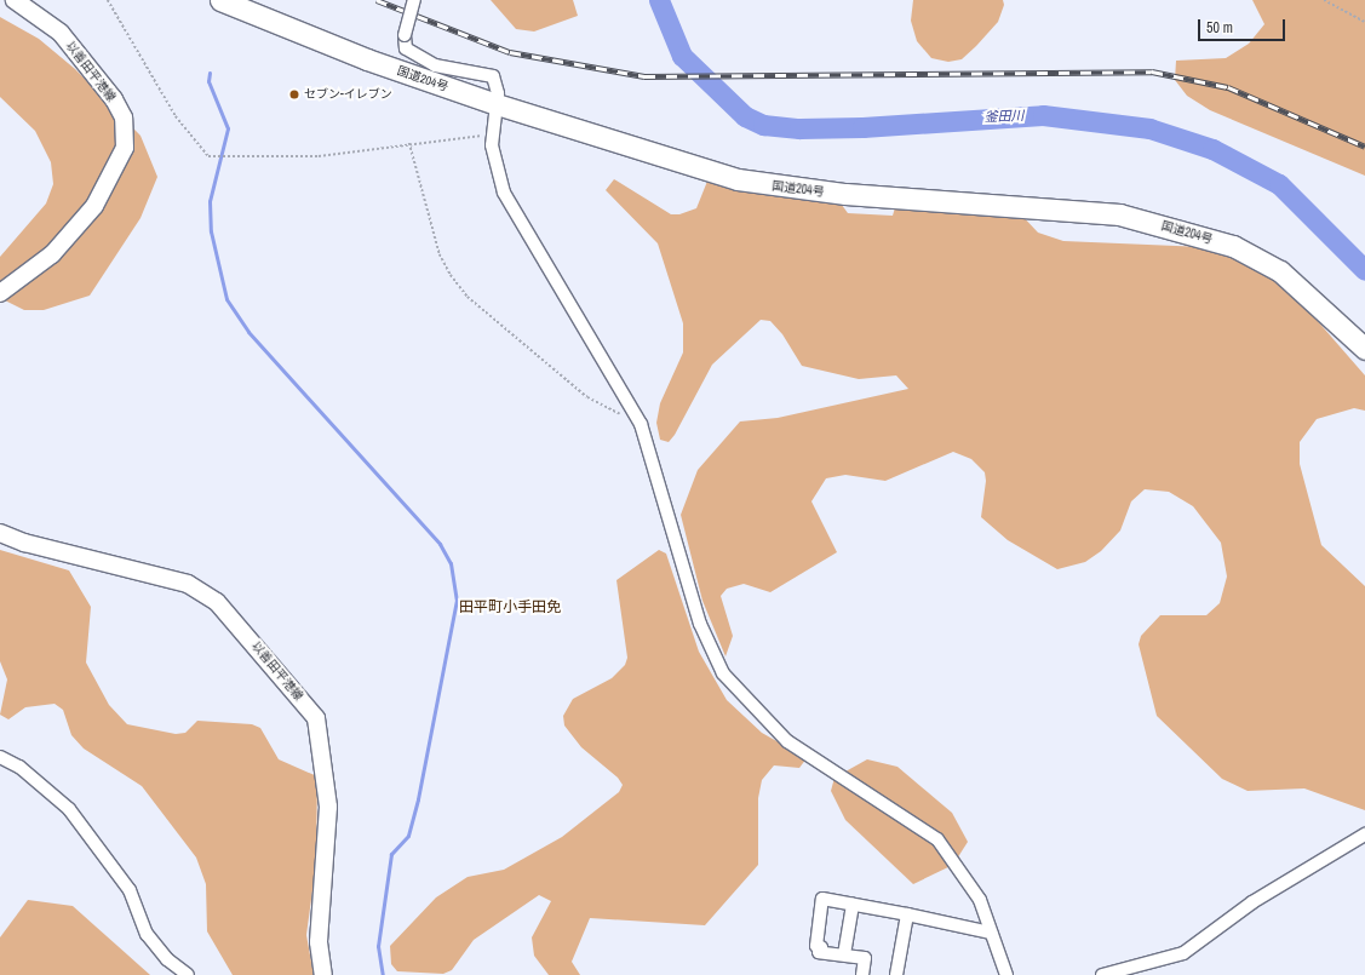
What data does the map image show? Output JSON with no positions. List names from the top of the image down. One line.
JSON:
{"streets":{"highway":["国道204号"],"main road":["以善田平港線"]},"districts":["田平町小手田免"],"water":["釜田川"],"places":["セブン-イレブン"],"scale_bar":"50 m"}
